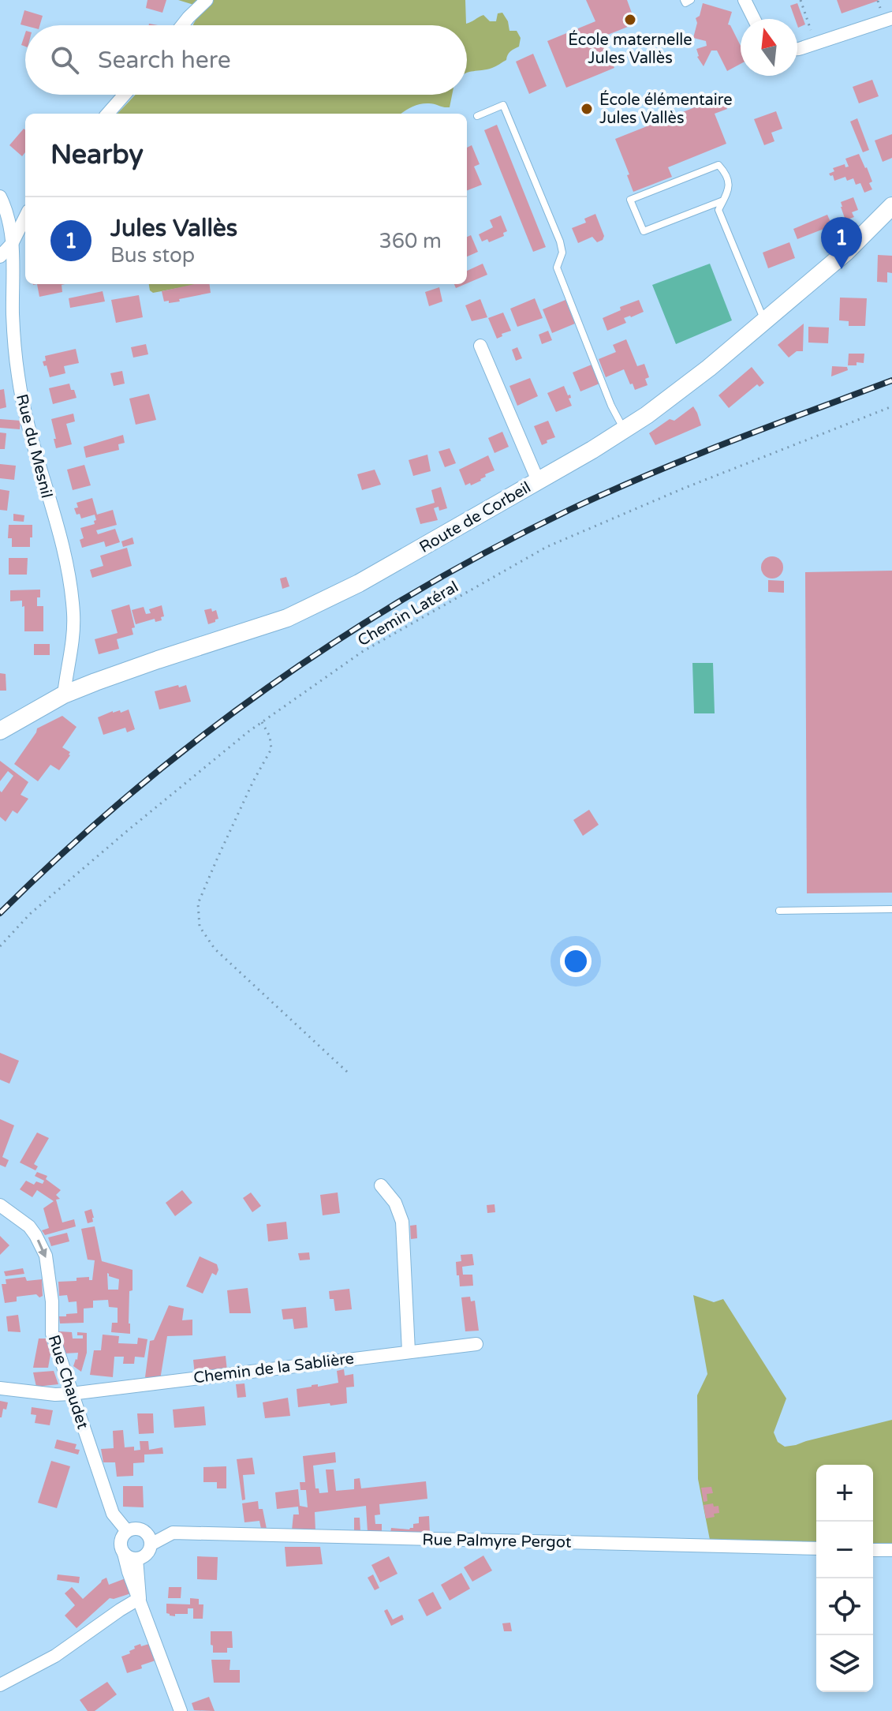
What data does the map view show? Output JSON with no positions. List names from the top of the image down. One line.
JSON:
{"streets":{"main road":["Route de Corbeil"],"street":["Rue du Mesnil","Chemin de la Sablière","Rue Chaudet","Rue Palmyre Pergot"],"path":["Chemin Latéral"]},"crossings":[["Rue du Mesnil","Route de Corbeil"],["Chemin de la Sablière","Rue Chaudet"],["Rue Chaudet","Rue Palmyre Pergot"]],"one_way":["Rue Chaudet"],"places":["École maternelle Jules Vallès","École élémentaire Jules Vallès"],"north":"top","page":{"search":"Search here","heading":"Nearby","list":[{"mark":"1","name":"Jules Vallès","note":"Bus stop","value":"360 m"}],"pins":"1","map_buttons":["+","−"]}}
